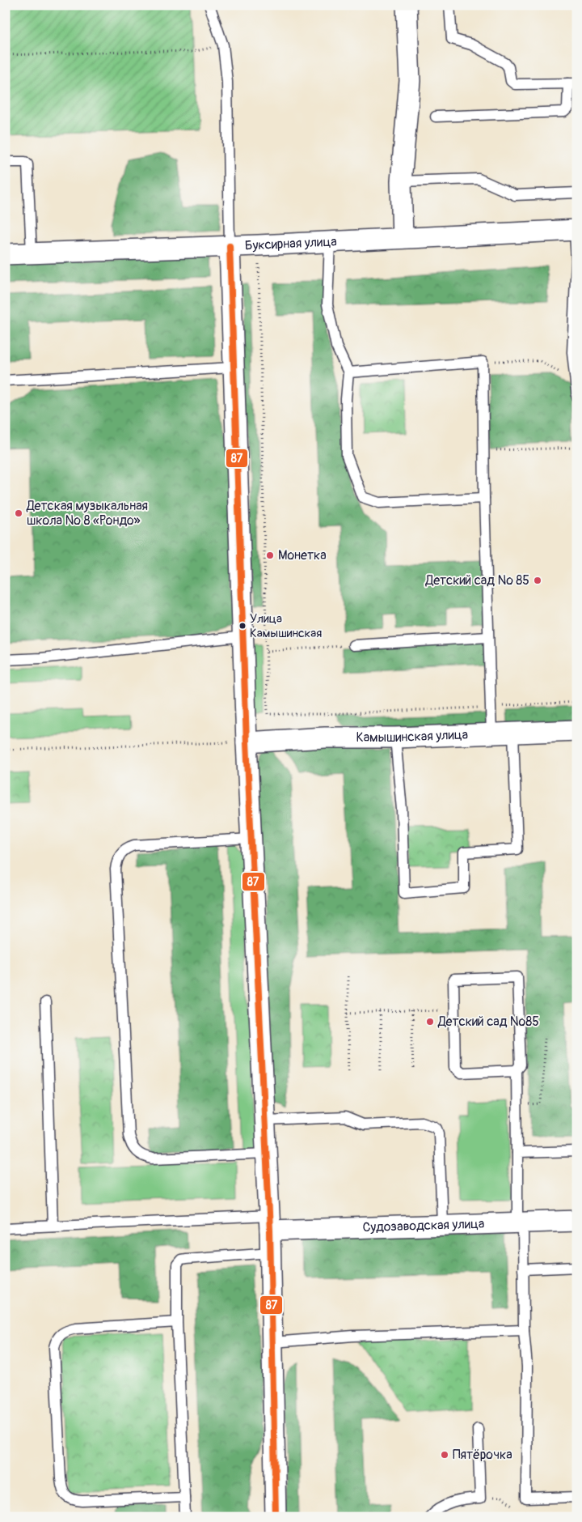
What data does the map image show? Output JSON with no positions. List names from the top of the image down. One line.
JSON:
{"streets":{"street":["Буксирная улица","Камышинская улица","Судозаводская улица"]},"places":["Детская музыкальная школа № 8 «Рондо»","Монетка","Детский сад № 85","Улица Камышинская","Детский сад №85","Пятёрочка"],"lines":["transit line 87"]}
